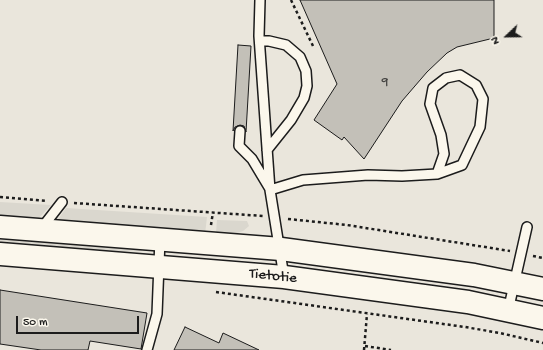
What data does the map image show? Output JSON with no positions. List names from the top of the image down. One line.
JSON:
{"streets":{"main road":["Tietotie"]},"house_numbers":["9"],"scale_bar":"50 m","north":"left"}
